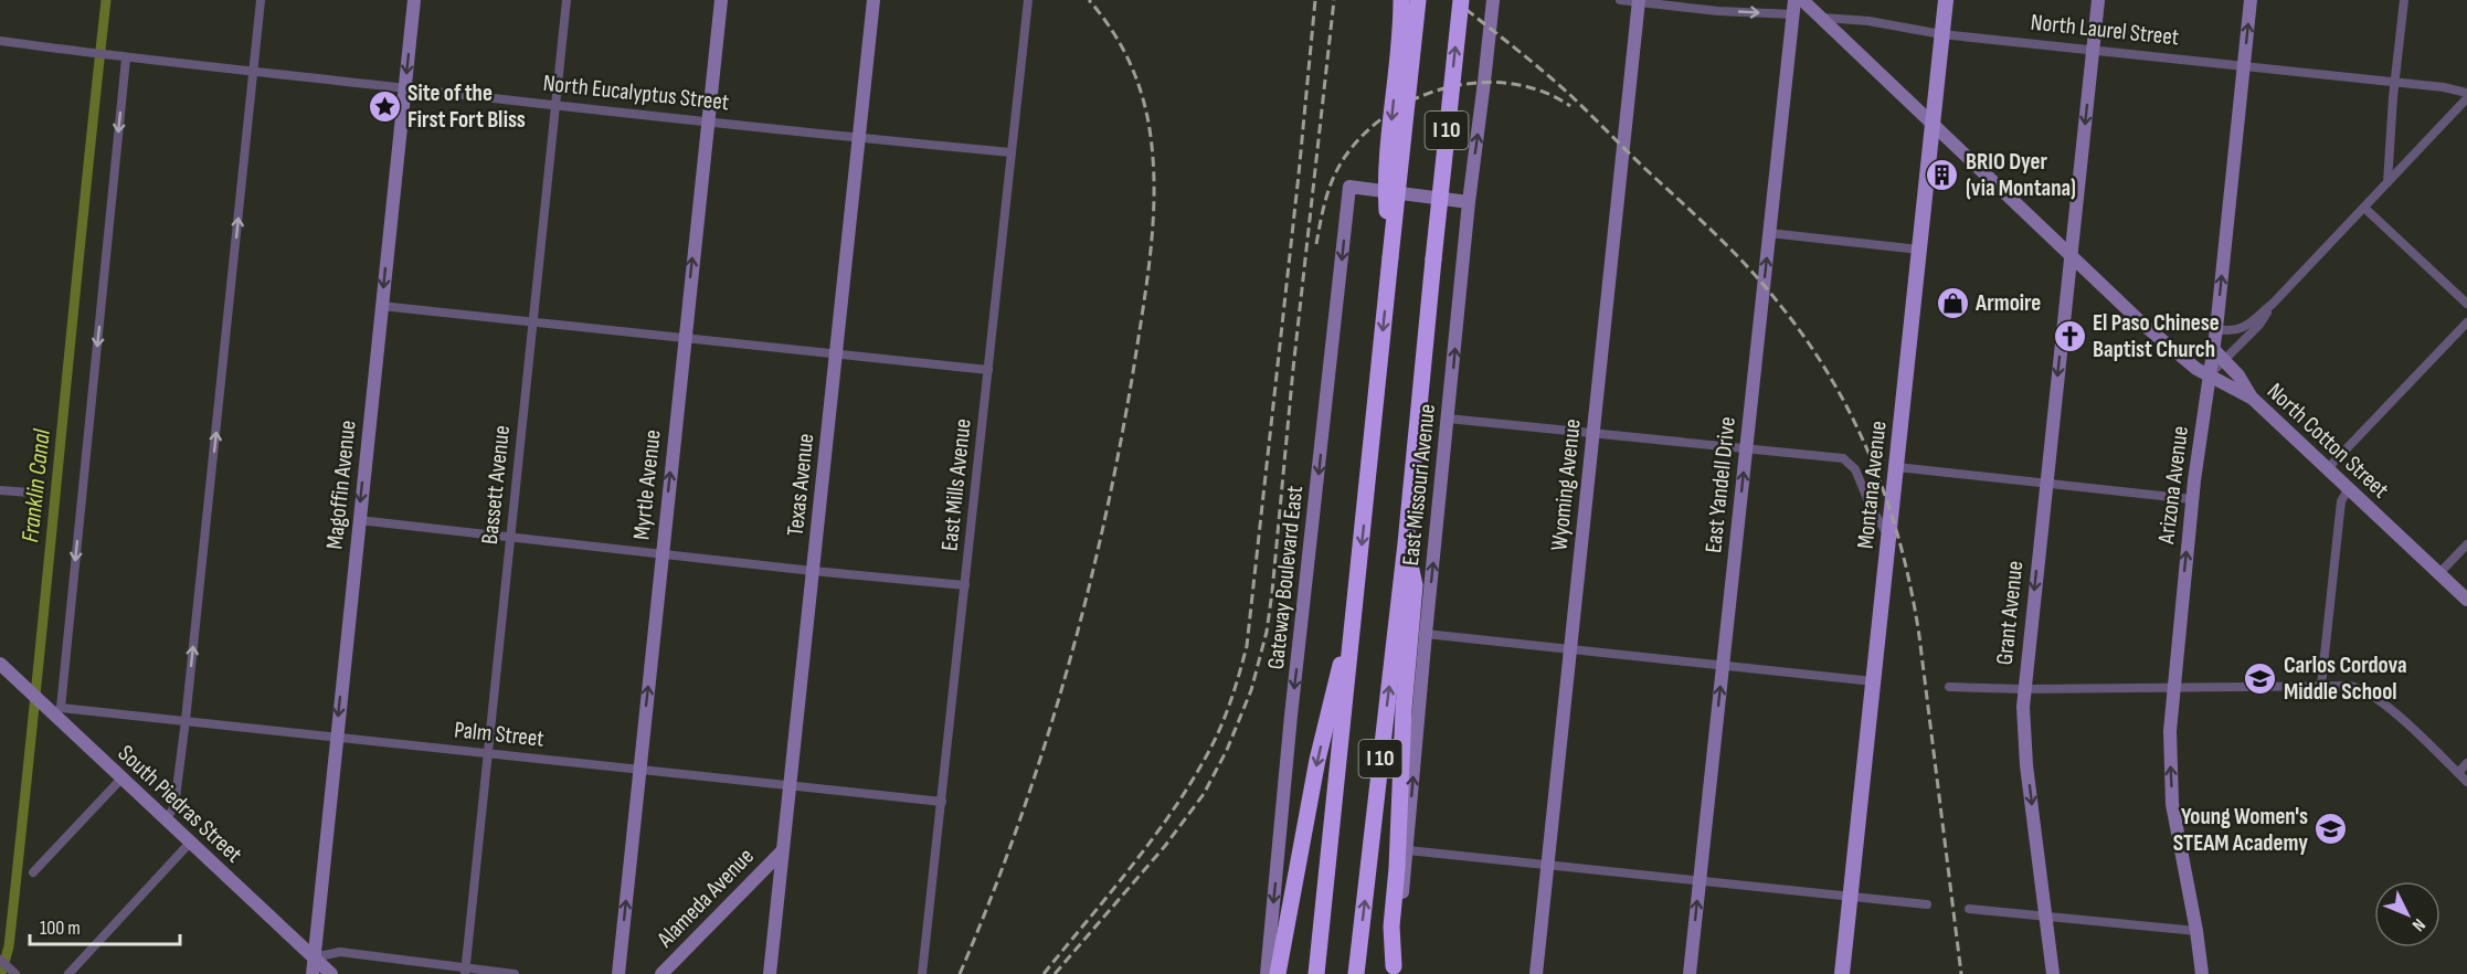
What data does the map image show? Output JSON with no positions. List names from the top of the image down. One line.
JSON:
{"streets":{"highway":["I 10"],"main road":["North Laurel Street","North Cotton Street","Magoffin Avenue","Myrtle Avenue","Texas Avenue","East Missouri Avenue","Wyoming Avenue","East Yandell Drive","Montana Avenue","Arizona Avenue","Gateway Boulevard East","Grant Avenue","South Piedras Street","Alameda Avenue"],"street":["North Eucalyptus Street","Bassett Avenue","East Mills Avenue","Palm Street"]},"crossings":[["North Laurel Street","North Cotton Street"],["North Laurel Street","Wyoming Avenue"],["North Laurel Street","East Yandell Drive"],["North Laurel Street","Montana Avenue"],["North Laurel Street","Arizona Avenue"],["North Laurel Street","Grant Avenue"],["North Eucalyptus Street","Magoffin Avenue"],["North Eucalyptus Street","Bassett Avenue"],["North Eucalyptus Street","Myrtle Avenue"],["North Eucalyptus Street","Texas Avenue"],["North Eucalyptus Street","East Mills Avenue"],["North Cotton Street","Montana Avenue"],["North Cotton Street","Arizona Avenue"],["North Cotton Street","Grant Avenue"],["Magoffin Avenue","Palm Street"],["Magoffin Avenue","South Piedras Street"],["Bassett Avenue","Palm Street"],["Myrtle Avenue","Palm Street"],["Texas Avenue","Palm Street"],["Texas Avenue","Alameda Avenue"],["East Mills Avenue","Palm Street"],["East Missouri Avenue","Gateway Boulevard East"],["Palm Street","South Piedras Street"]],"one_way":["Magoffin Avenue","Myrtle Avenue","East Missouri Avenue","East Yandell Drive","Arizona Avenue","Gateway Boulevard East","Grant Avenue"],"water":["Franklin Canal"],"places":{"place":["Site of the First Fort Bliss"],"building":["BRIO Dyer (via Montana)"],"shop":["Armoire"],"church":["El Paso Chinese Baptist Church"],"school or university":["Carlos Cordova Middle School","Young Women's STEAM Academy"]},"scale_bar":"100 m","north":"bottom right"}
